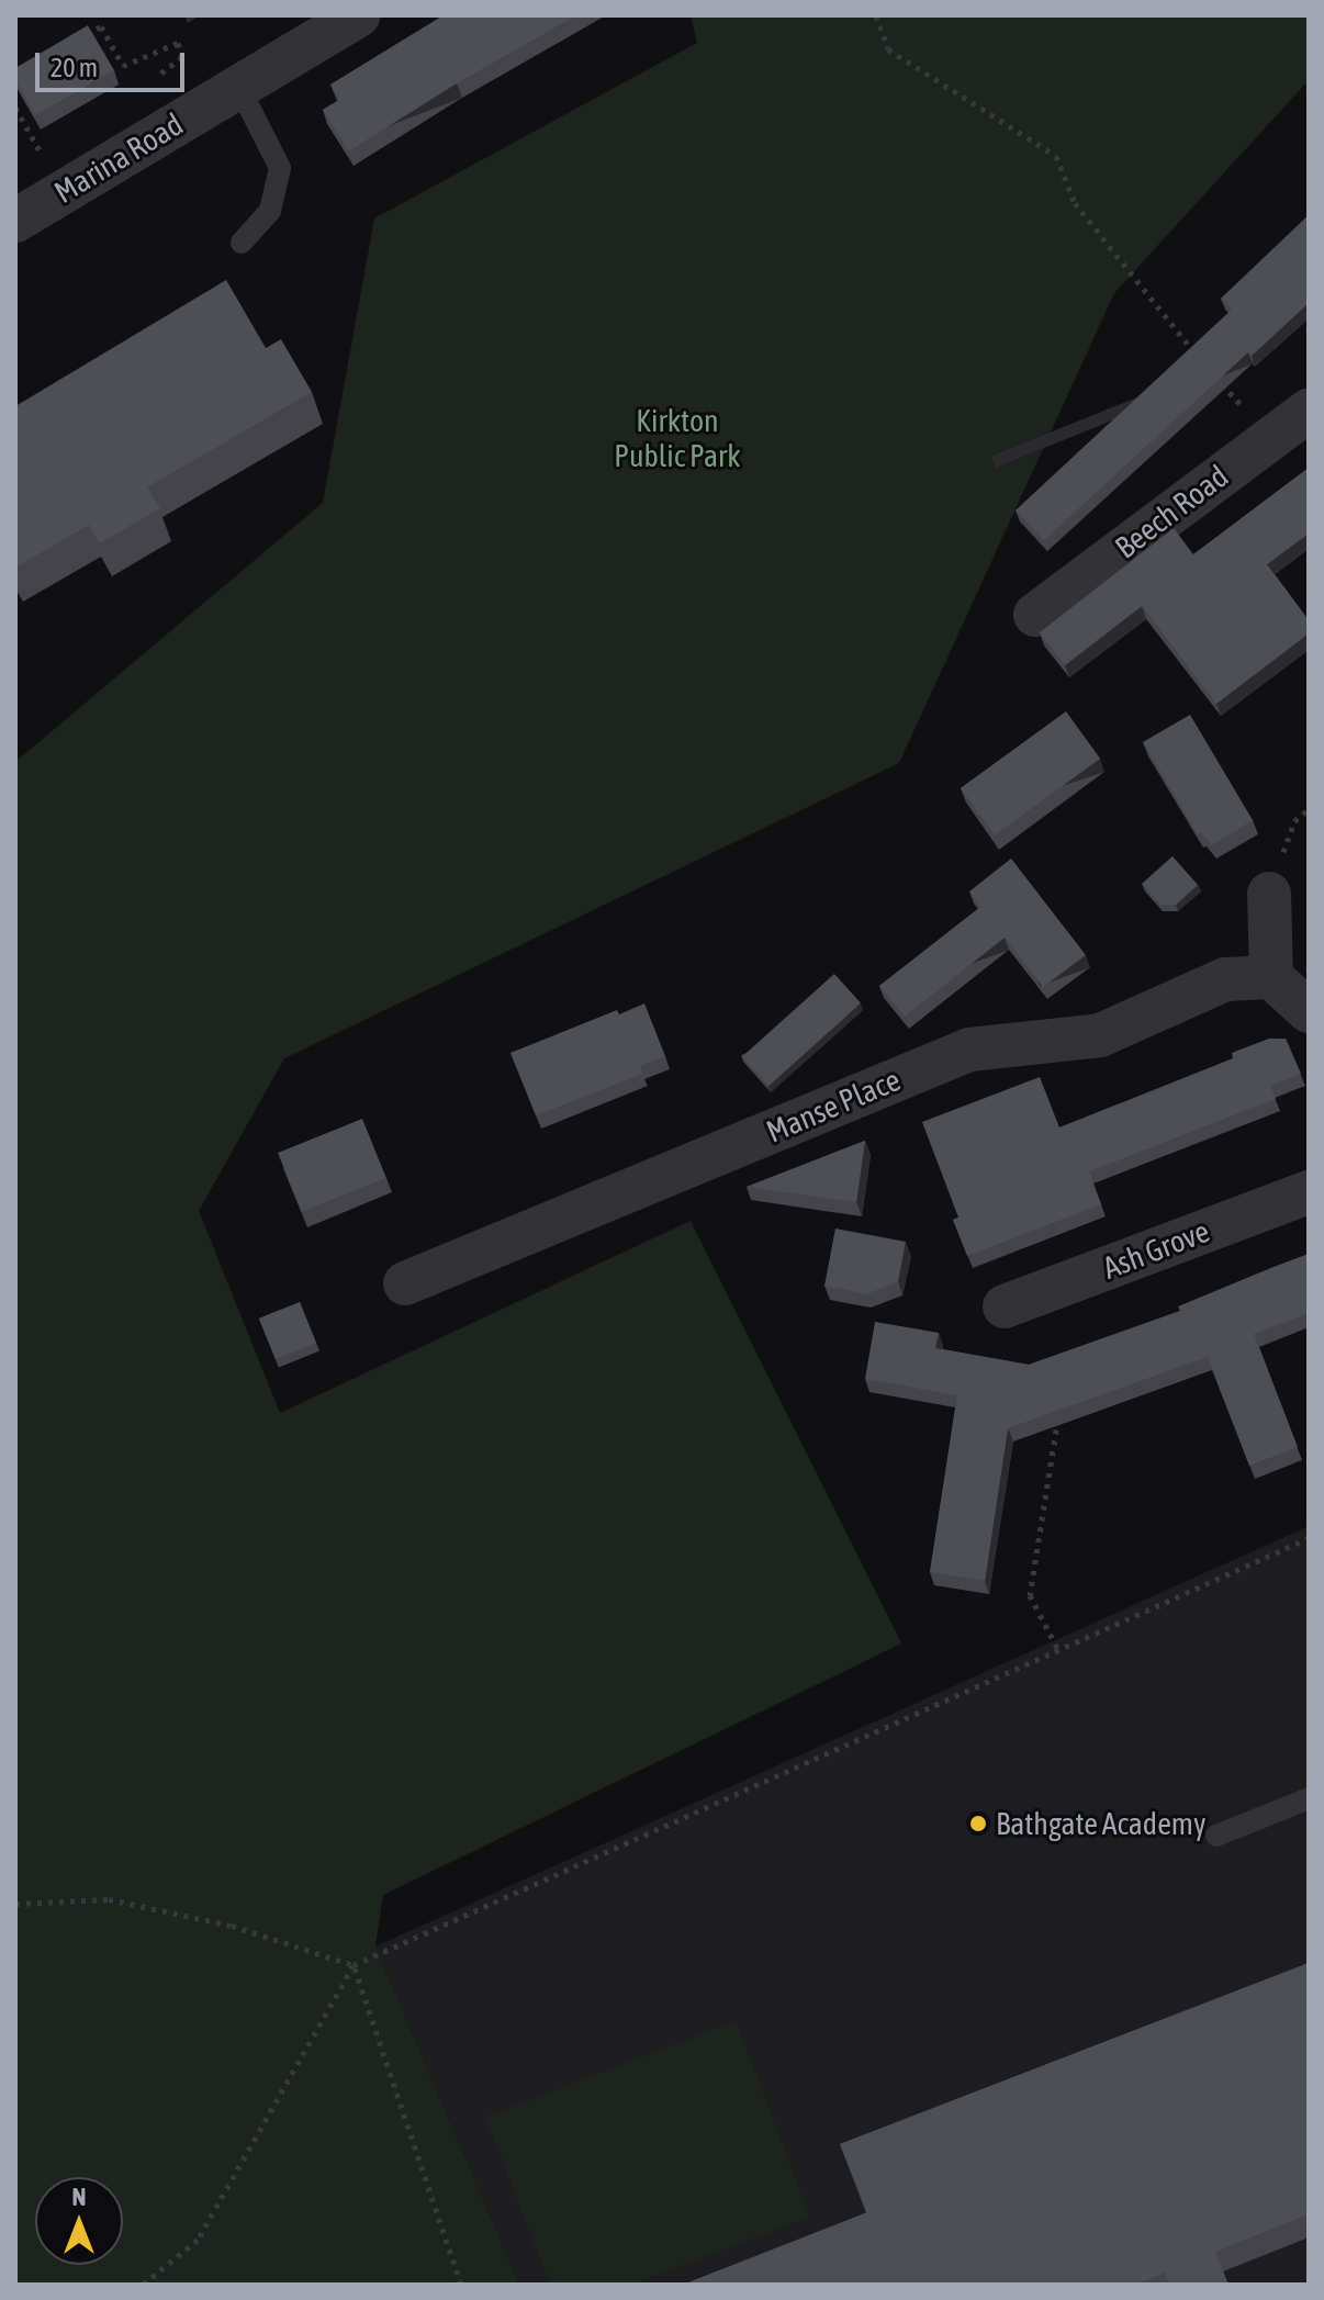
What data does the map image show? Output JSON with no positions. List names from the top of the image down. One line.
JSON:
{"streets":{"street":["Marina Road","Beech Road","Manse Place","Ash Grove"]},"parks":["Kirkton Public Park"],"places":["Bathgate Academy"],"scale_bar":"20 m","north":"top"}
